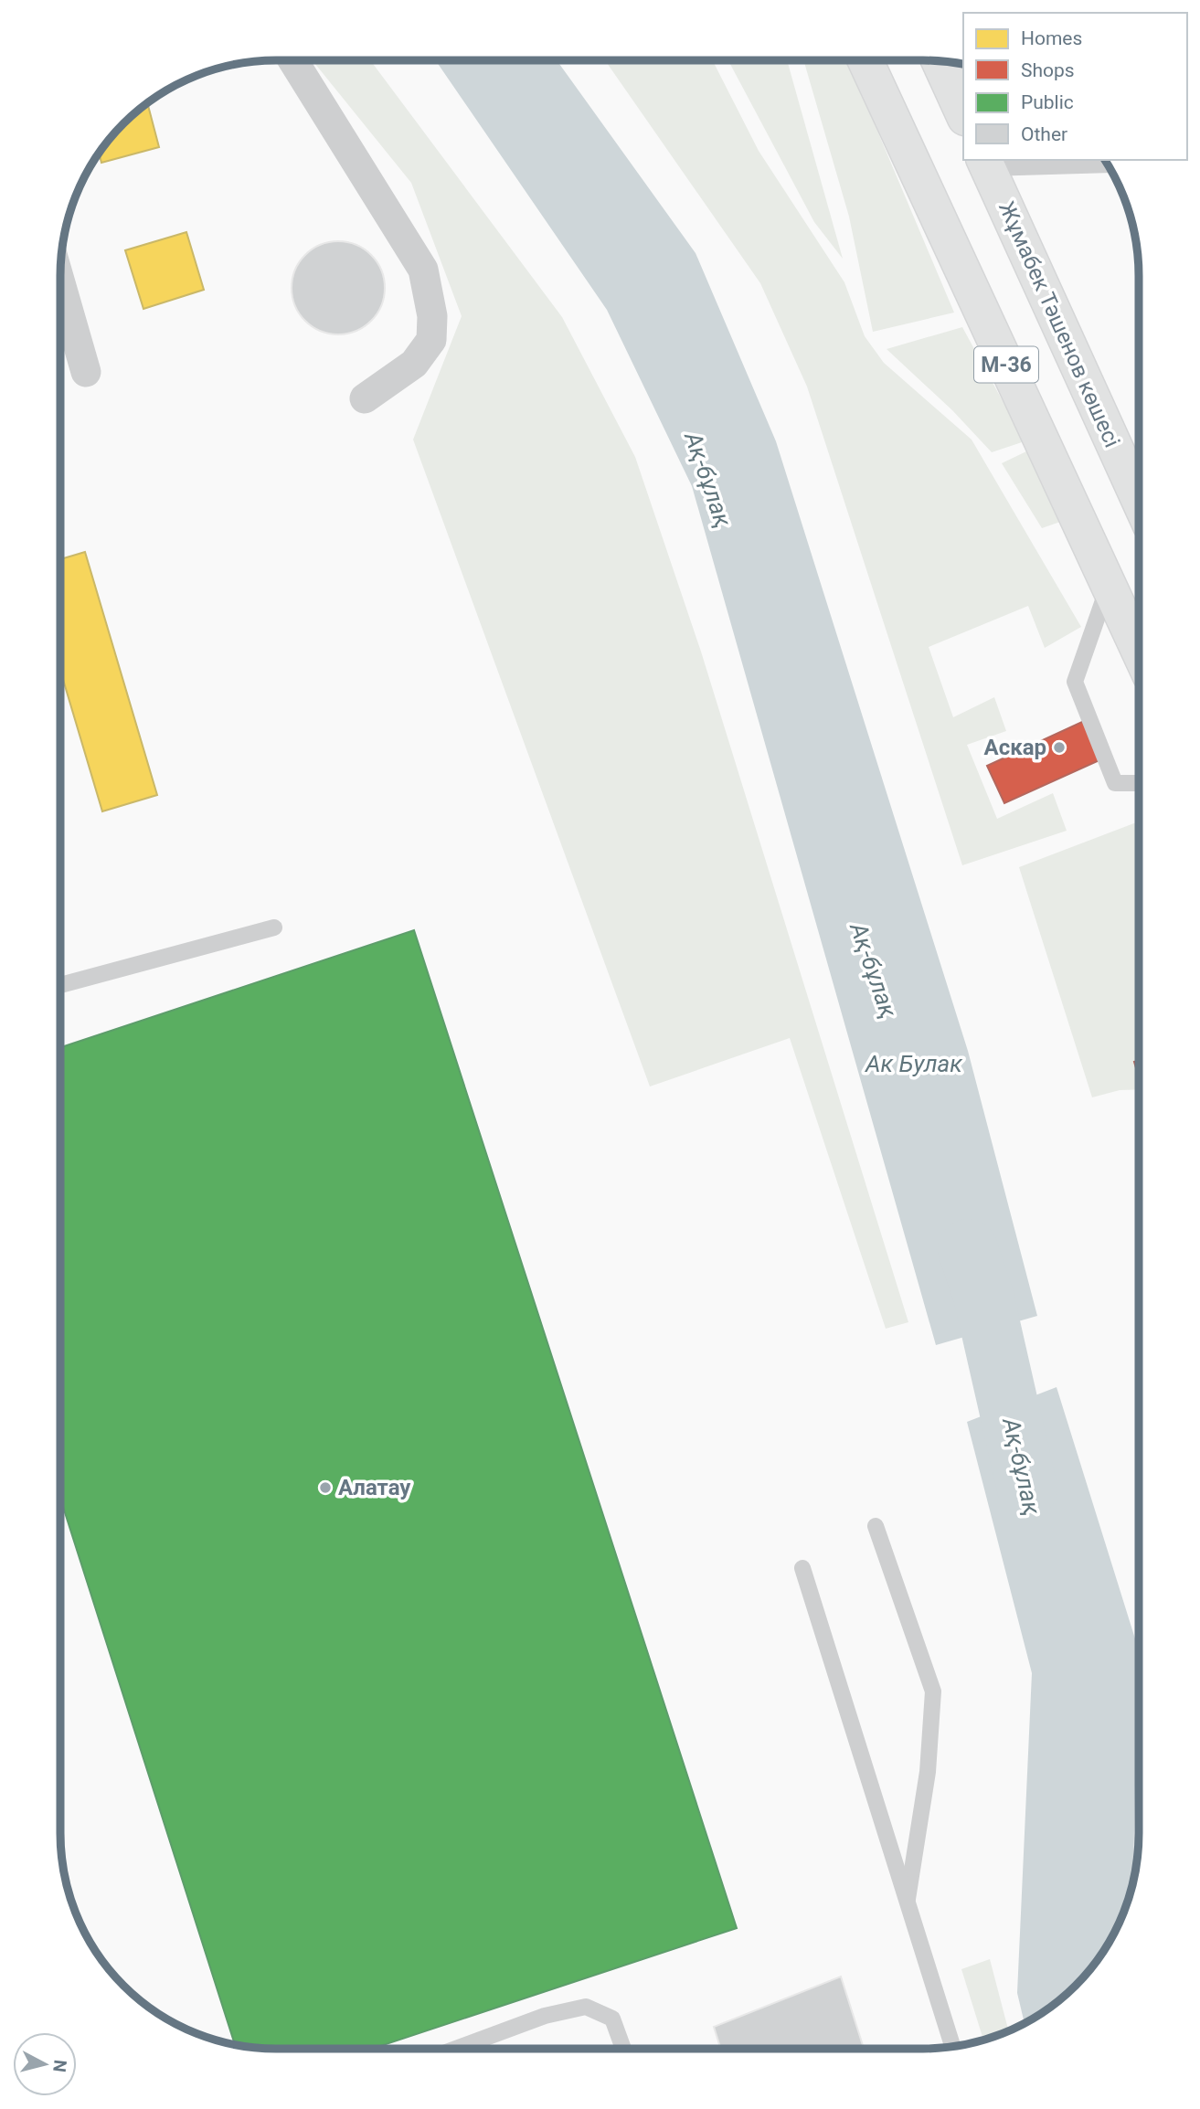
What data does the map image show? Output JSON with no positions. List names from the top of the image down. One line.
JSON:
{"streets":{"main road":["Жұмабек Тәшенов көшесі","M-36"]},"water":["Ақ-бұлақ","Ак Булак"],"places":["Аскар","Алатау"],"legend":["Homes","Shops","Public","Other"],"north":"right"}
